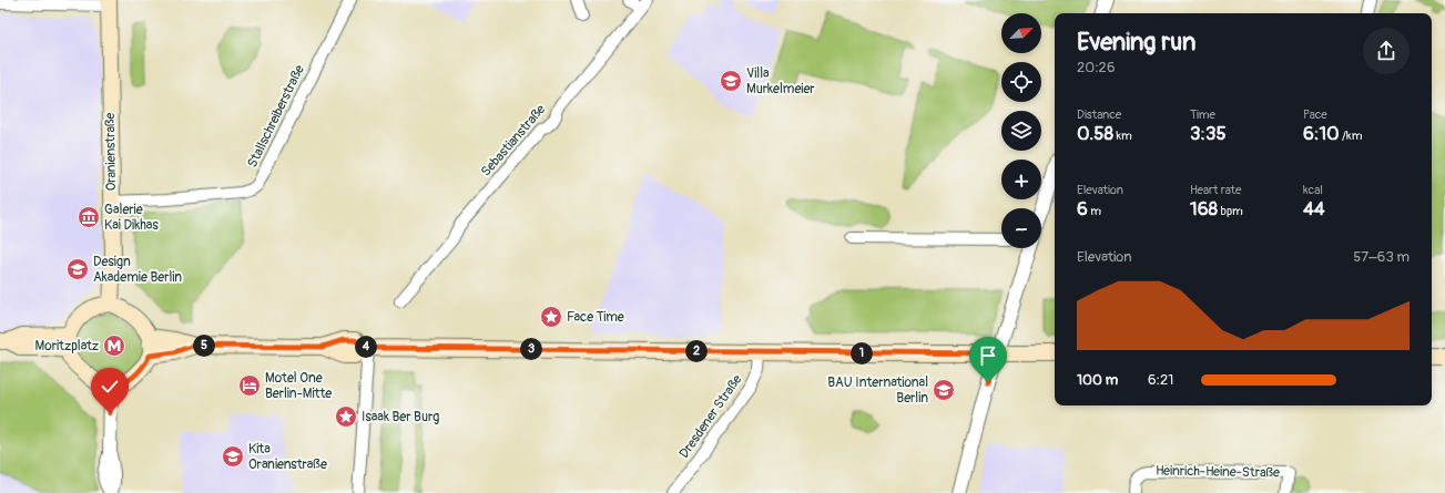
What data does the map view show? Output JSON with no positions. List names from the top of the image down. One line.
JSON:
{"streets":{"main road":["Oranienstraße"],"street":["Stallschreiberstraße","Sebastianstraße","Dresdener Straße","Heinrich-Heine-Straße"]},"crossings":[["Stallschreiberstraße","Oranienstraße"]],"places":{"school or university":["Villa Murkelmeier","Design Akademie Berlin","BAU International Berlin","Kita Oranienstraße"],"museum":["Galerie Kai Dikhas"],"place":["Face Time","Isaak Ber Burg"],"metro station":["Moritzplatz"],"hotel":["Motel One Berlin-Mitte"]},"north":"top right","page":{"map_buttons":["+","−"],"heading":["Evening run","20:26"],"stats":[["Distance","0.58 km"],["Time","3:35"],["Pace","6:10 /km"],["Elevation","6 m"],["Heart rate","168 bpm"],["kcal","44"]],"chart":["Elevation","57–63 m"],"pins":["5","4","3","2","1"],"list":[{"name":"100 m","note":"6:21"}]}}
